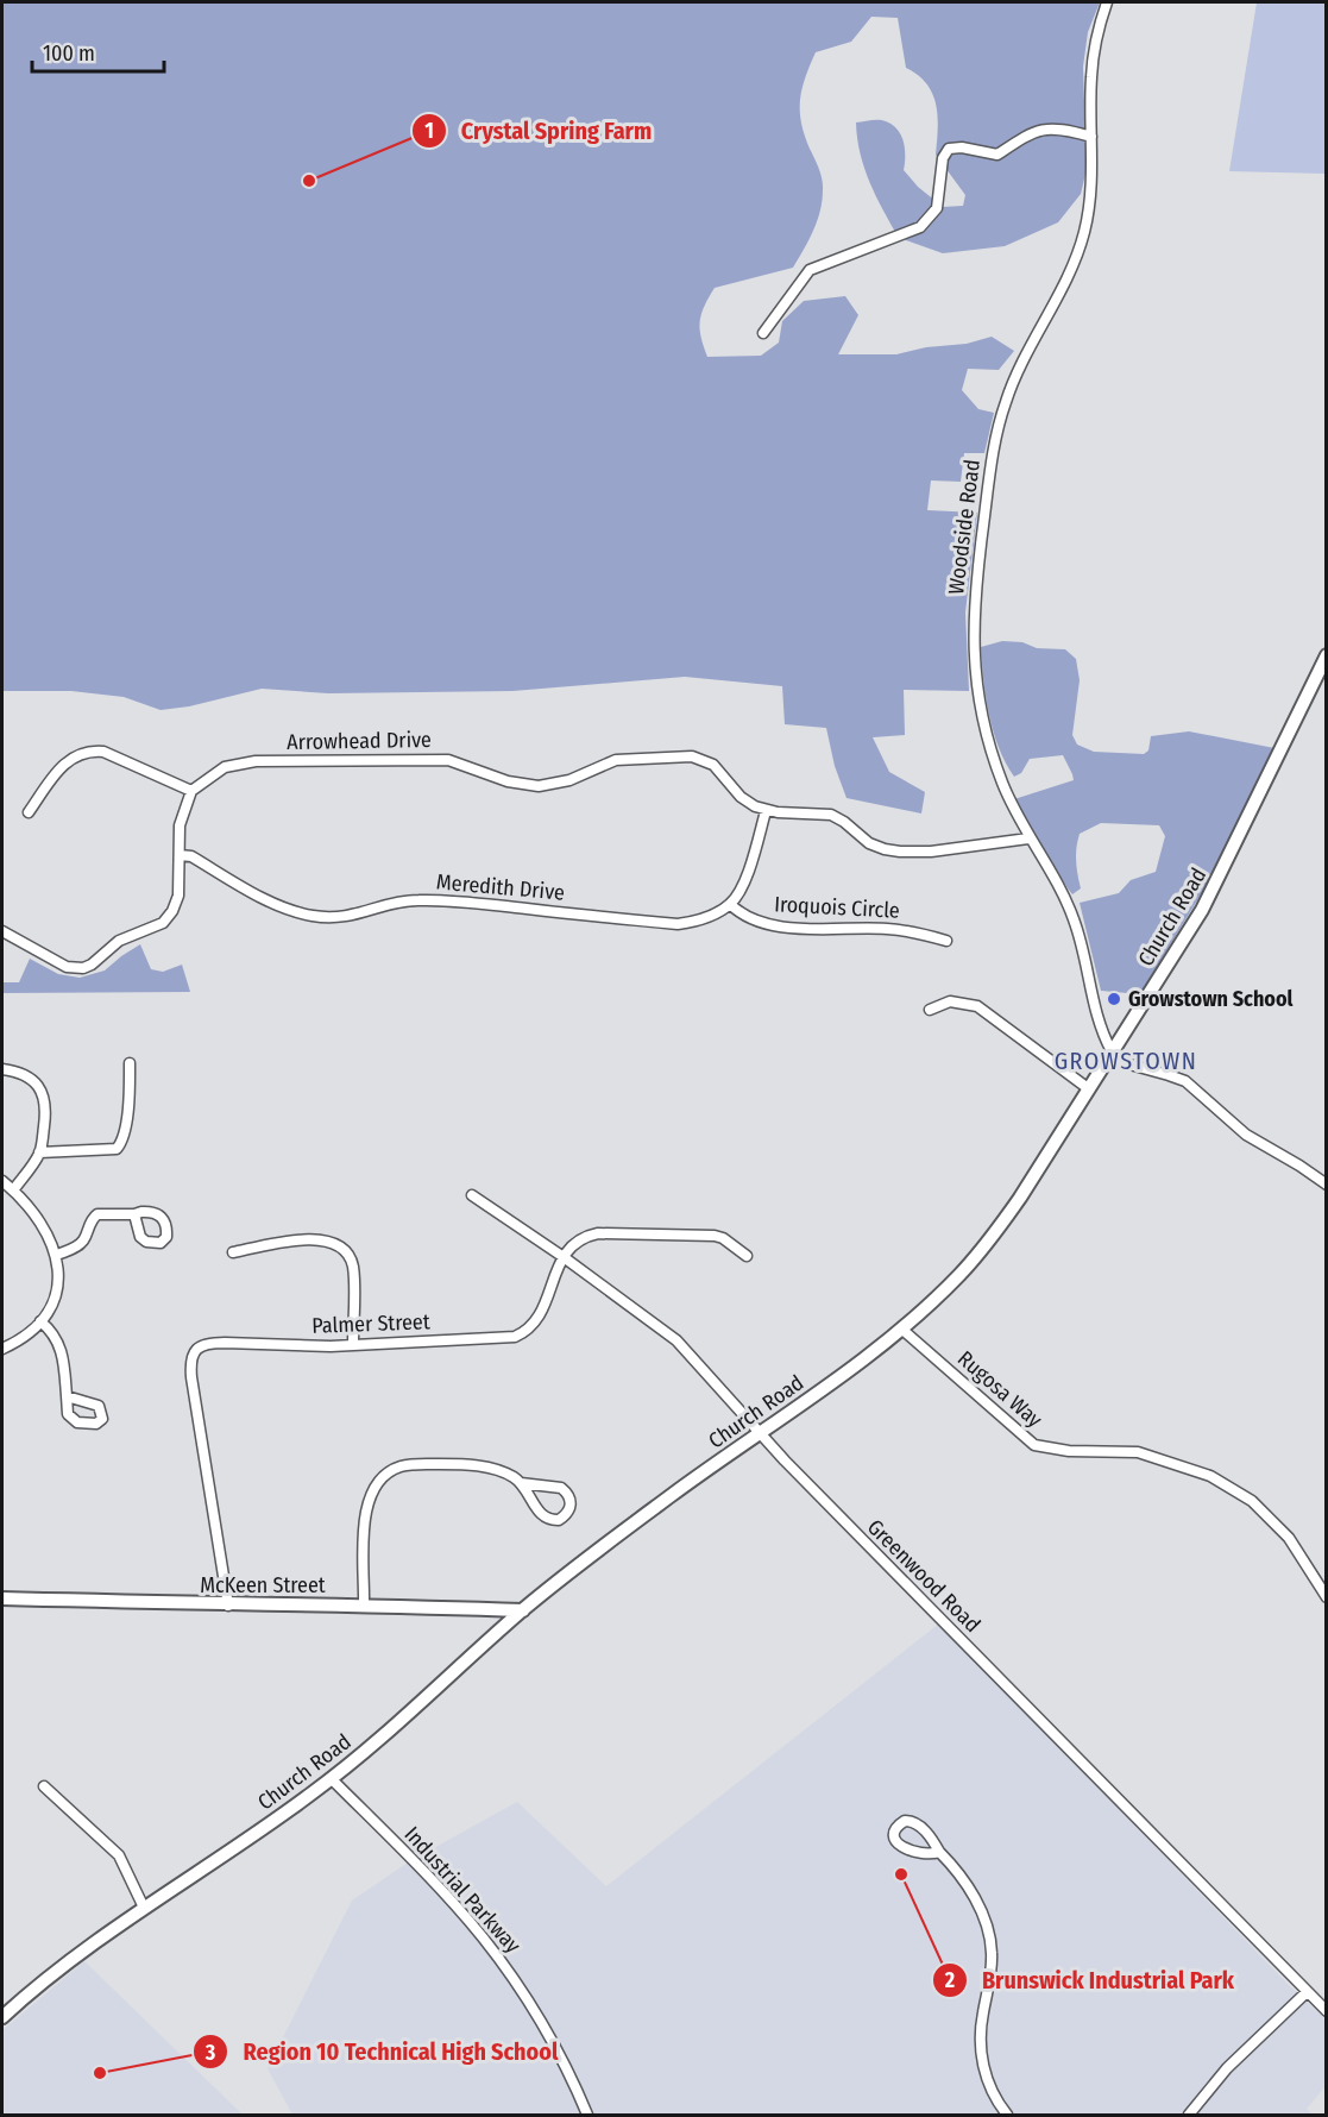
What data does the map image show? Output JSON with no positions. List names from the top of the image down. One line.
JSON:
{"streets":{"street":["Woodside Road","Arrowhead Drive","Meredith Drive","Iroquois Circle","Church Road","Palmer Street","Rugosa Way","Greenwood Road","McKeen Street","Industrial Parkway"]},"crossings":[["Woodside Road","Arrowhead Drive"],["Woodside Road","Church Road"],["Meredith Drive","Iroquois Circle"],["Church Road","Rugosa Way"],["Church Road","Greenwood Road"],["Church Road","McKeen Street"],["Church Road","Industrial Parkway"],["Palmer Street","Greenwood Road"],["Palmer Street","McKeen Street"]],"districts":["GROWSTOWN"],"places":["Crystal Spring Farm","Growstown School","Brunswick Industrial Park","Region 10 Technical High School"],"scale_bar":"100 m"}
